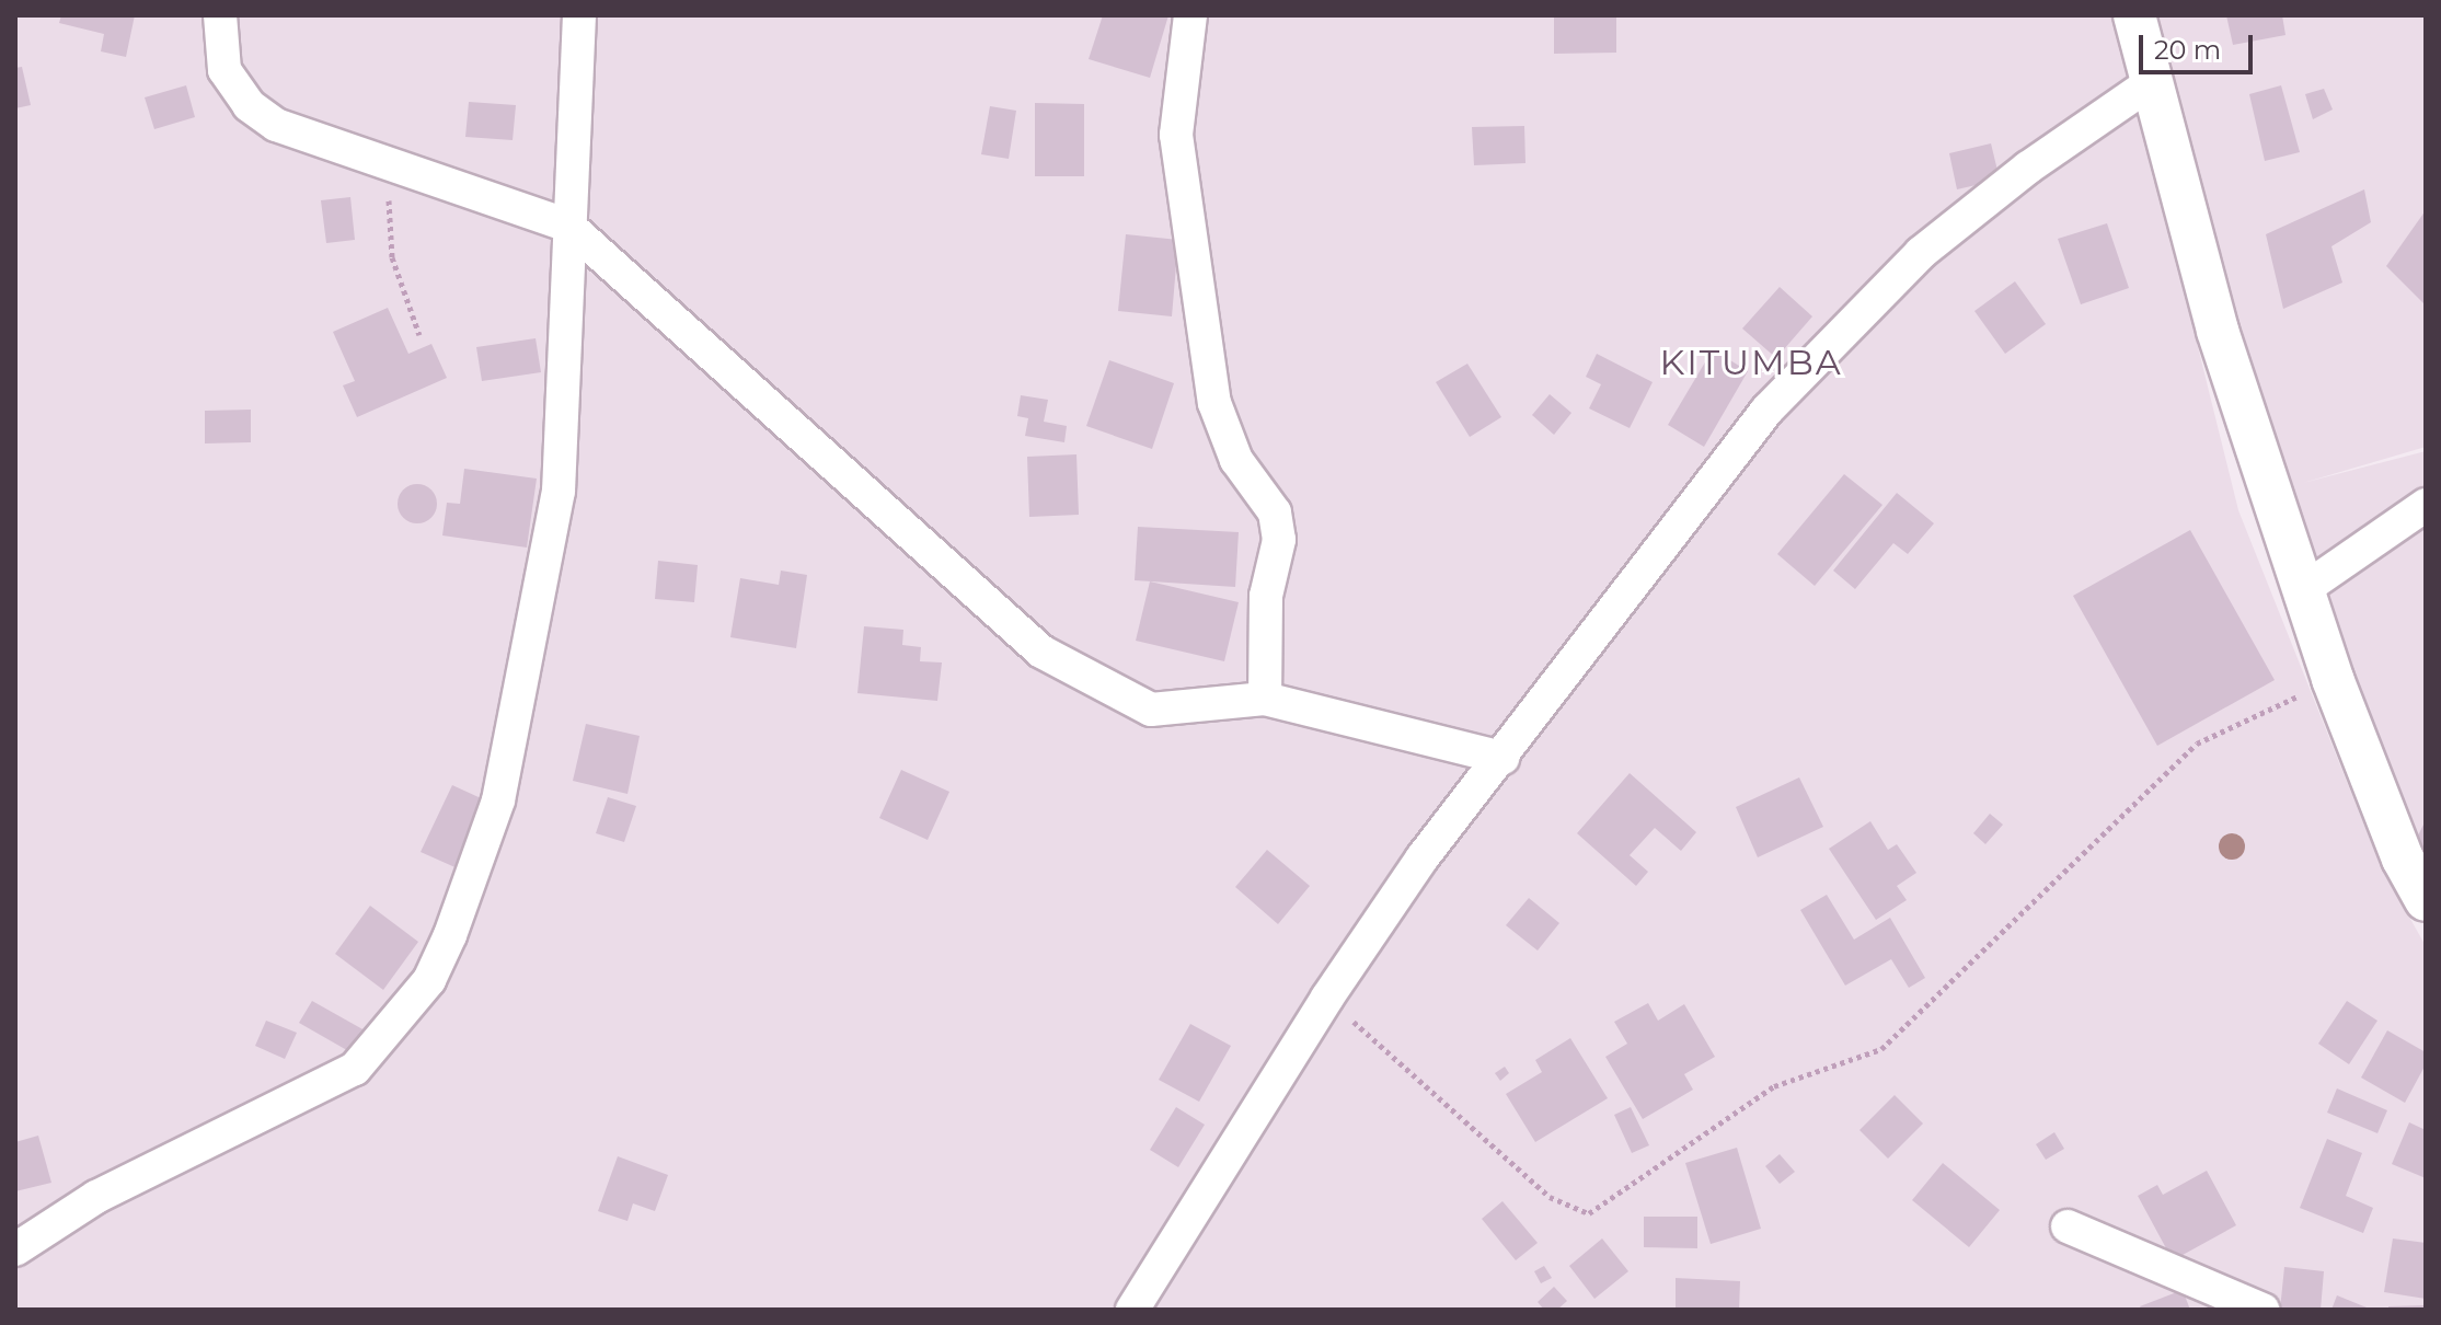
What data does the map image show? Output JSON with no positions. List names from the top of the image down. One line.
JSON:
{"districts":["KITUMBA"],"scale_bar":"20 m"}
